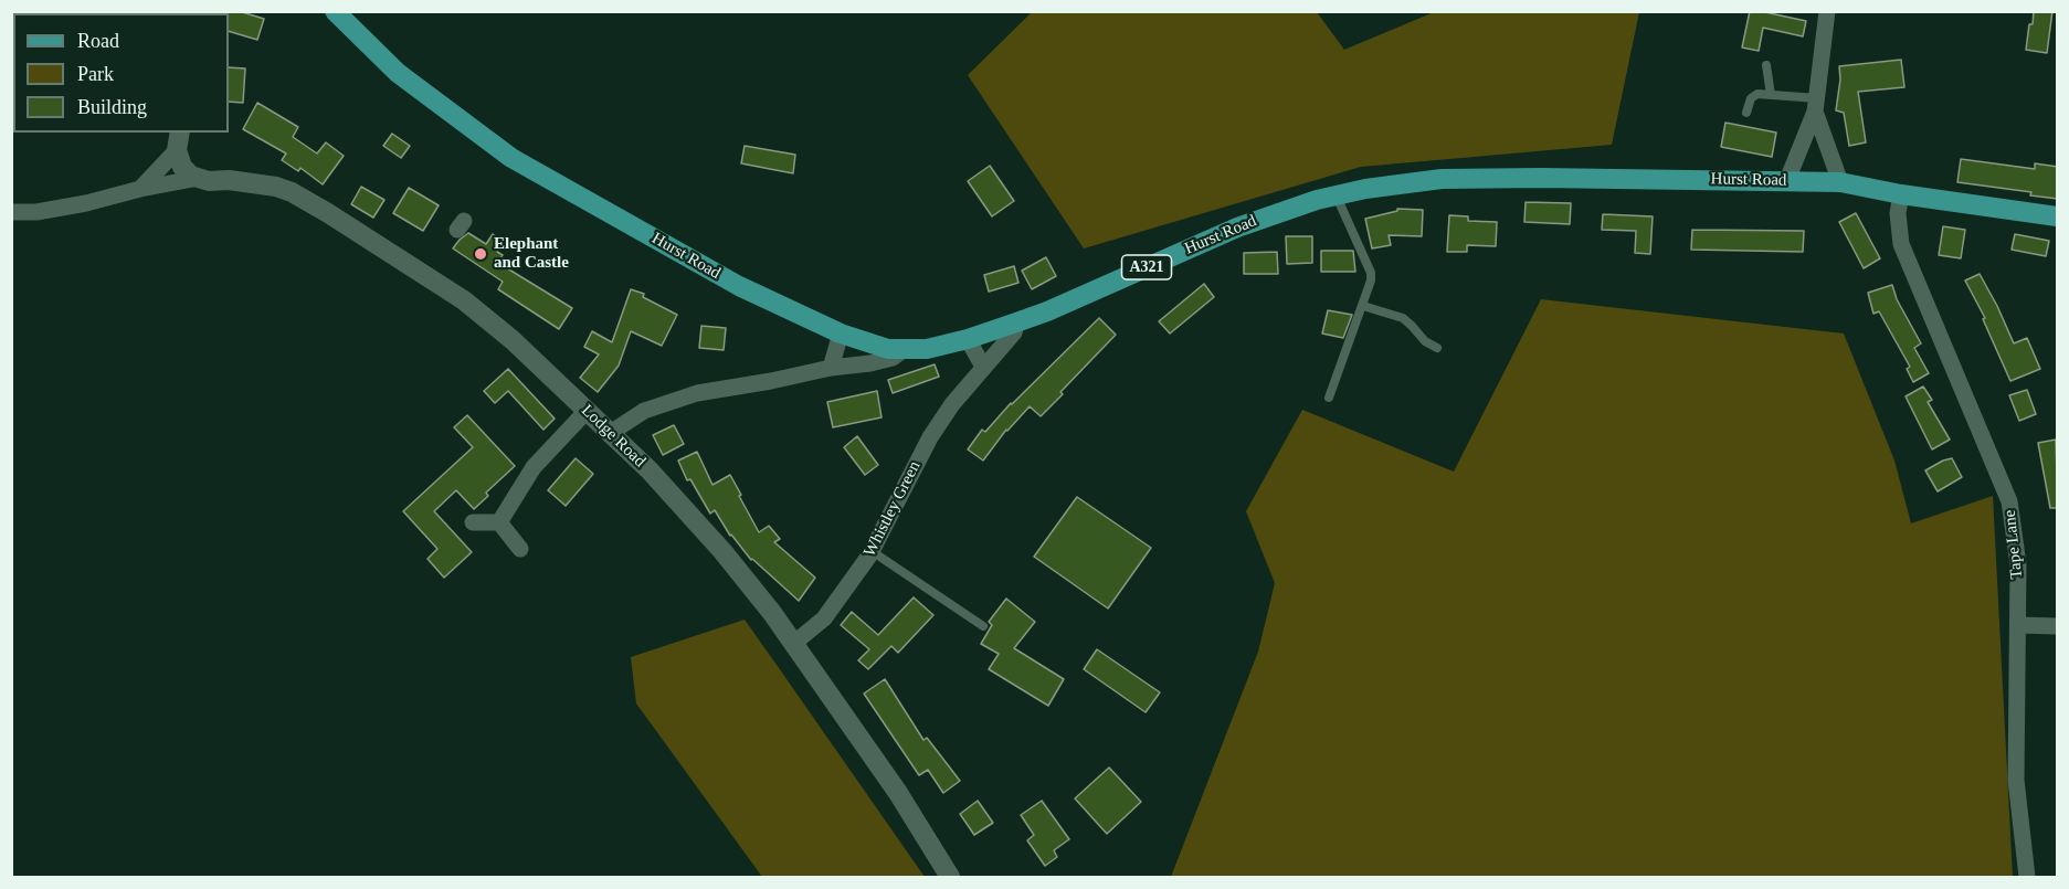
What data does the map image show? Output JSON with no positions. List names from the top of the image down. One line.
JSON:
{"streets":{"main road":["Hurst Road","A321","Lodge Road"],"street":["Whistley Green","Tape Lane"]},"crossings":[["Hurst Road","Whistley Green"],["Hurst Road","Tape Lane"],["Lodge Road","Whistley Green"]],"places":["Elephant and Castle"],"legend":["Road","Park","Building"]}
